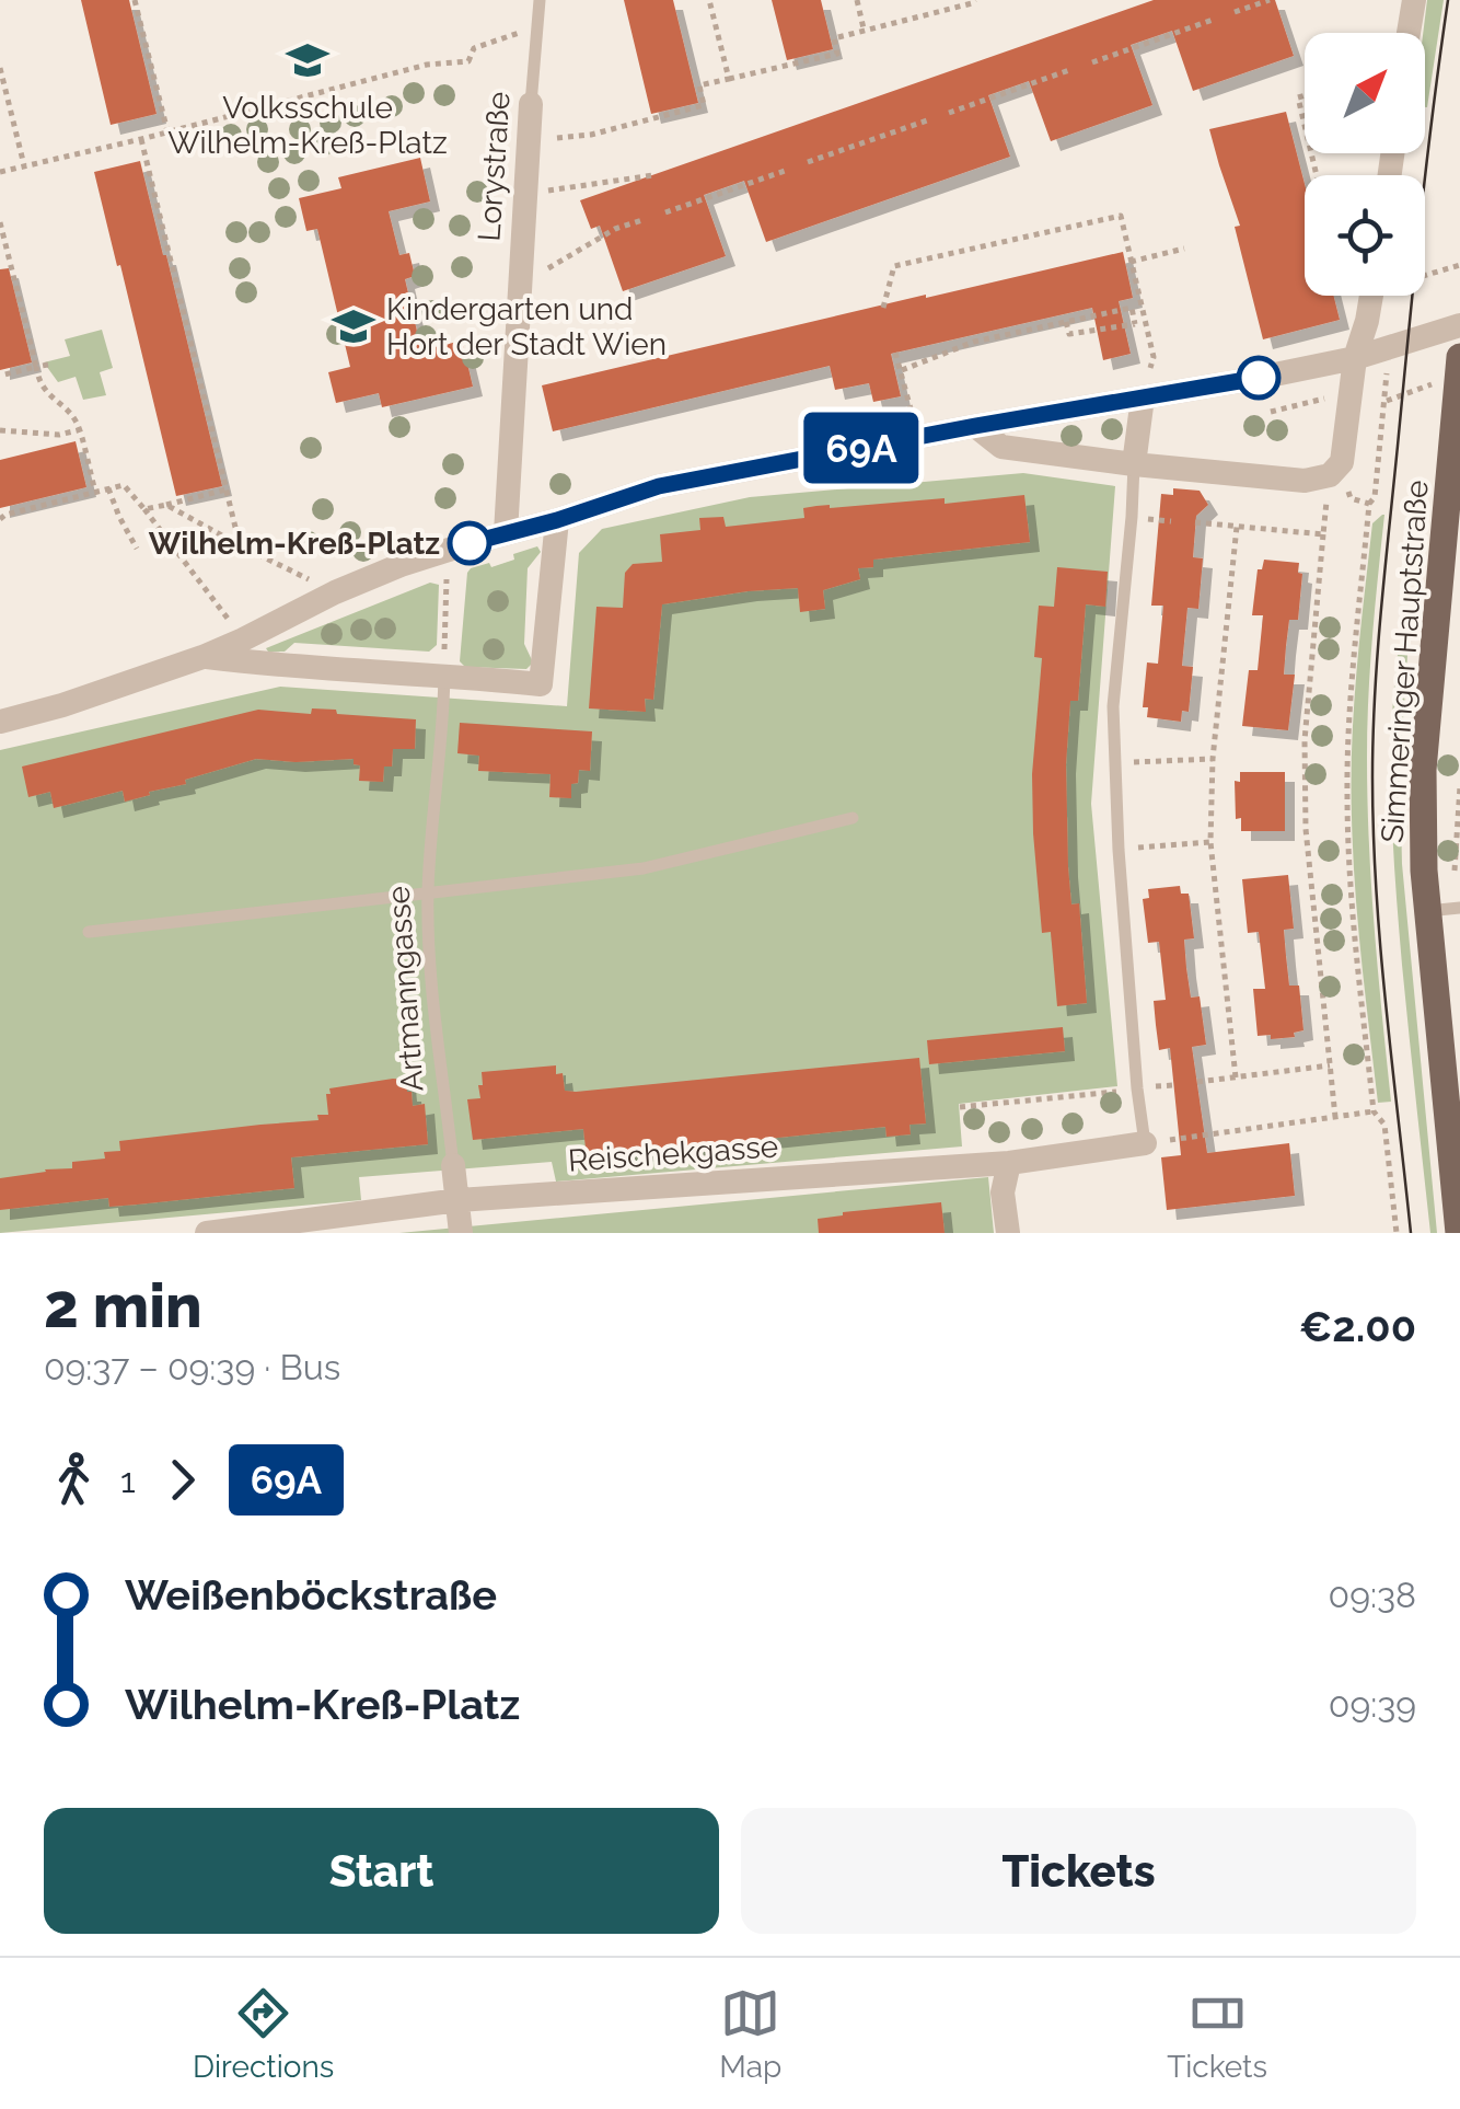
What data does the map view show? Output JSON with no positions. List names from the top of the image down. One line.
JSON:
{"streets":{"main road":["Simmeringer Hauptstraße"],"street":["Lorystraße","Artmanngasse","Reischekgasse"]},"crossings":[["Artmanngasse","Reischekgasse"]],"places":{"school or university":["Volksschule Wilhelm-Kreß-Platz","Kindergarten und Hort der Stadt Wien"],"other":["Wilhelm-Kreß-Platz"]},"lines":["bus line 69A"],"north":"top right","page":{"on_map":"69A","heading":["2 min","09:37 – 09:39 · Bus","€2.00"],"legs":["1","69A"],"list":[{"name":"Weißenböckstraße","value":"09:38"},{"name":"Wilhelm-Kreß-Platz","value":"09:39"}],"buttons":["Start","Tickets"],"tabs":["Directions","Map","Tickets"]}}
